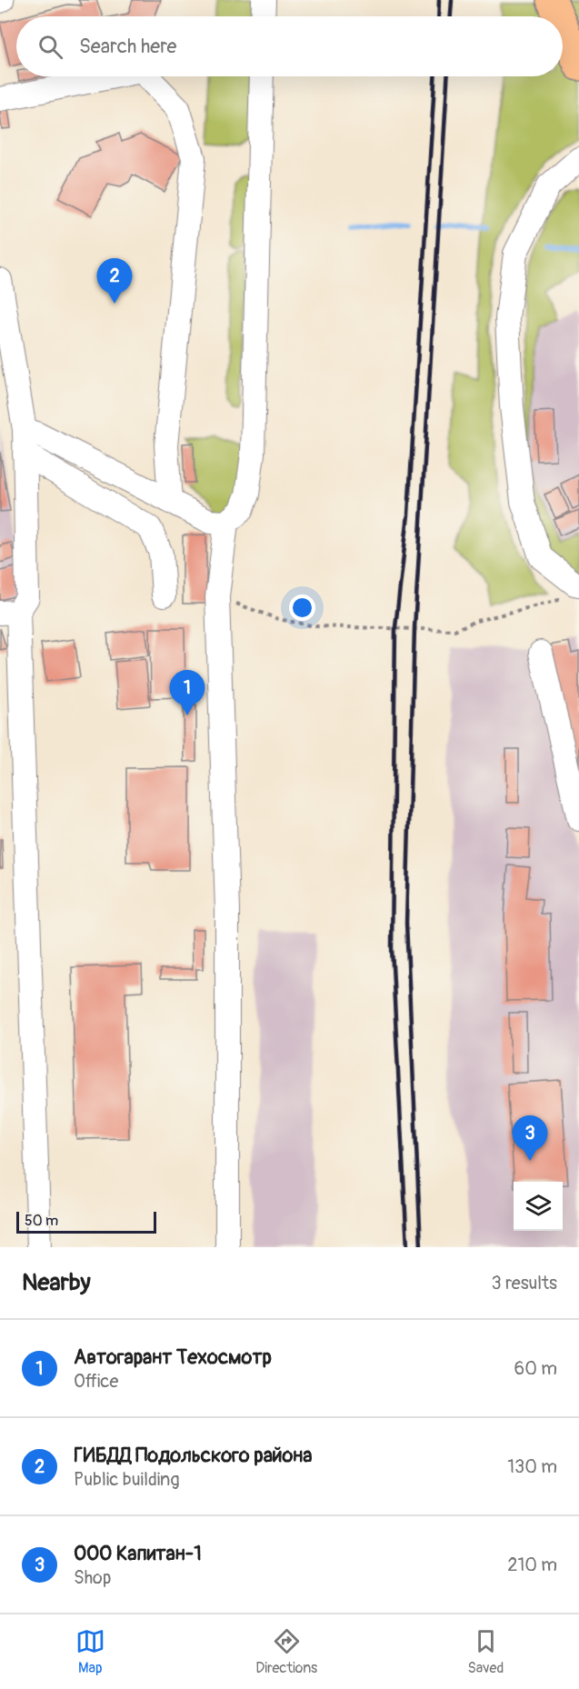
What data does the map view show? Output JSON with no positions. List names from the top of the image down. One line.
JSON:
{"scale_bar":"50 m","page":{"search":"Search here","pins":["2","1","3"],"scale":"50 m","heading":["Nearby","3 results"],"list":[{"mark":"1","name":"Автогарант Техосмотр","note":"Office","value":"60 m"},{"mark":"2","name":"ГИБДД Подольского района","note":"Public building","value":"130 m"},{"mark":"3","name":"ООО Капитан-1","note":"Shop","value":"210 m"}],"nav":["Map","Directions","Saved"]}}
